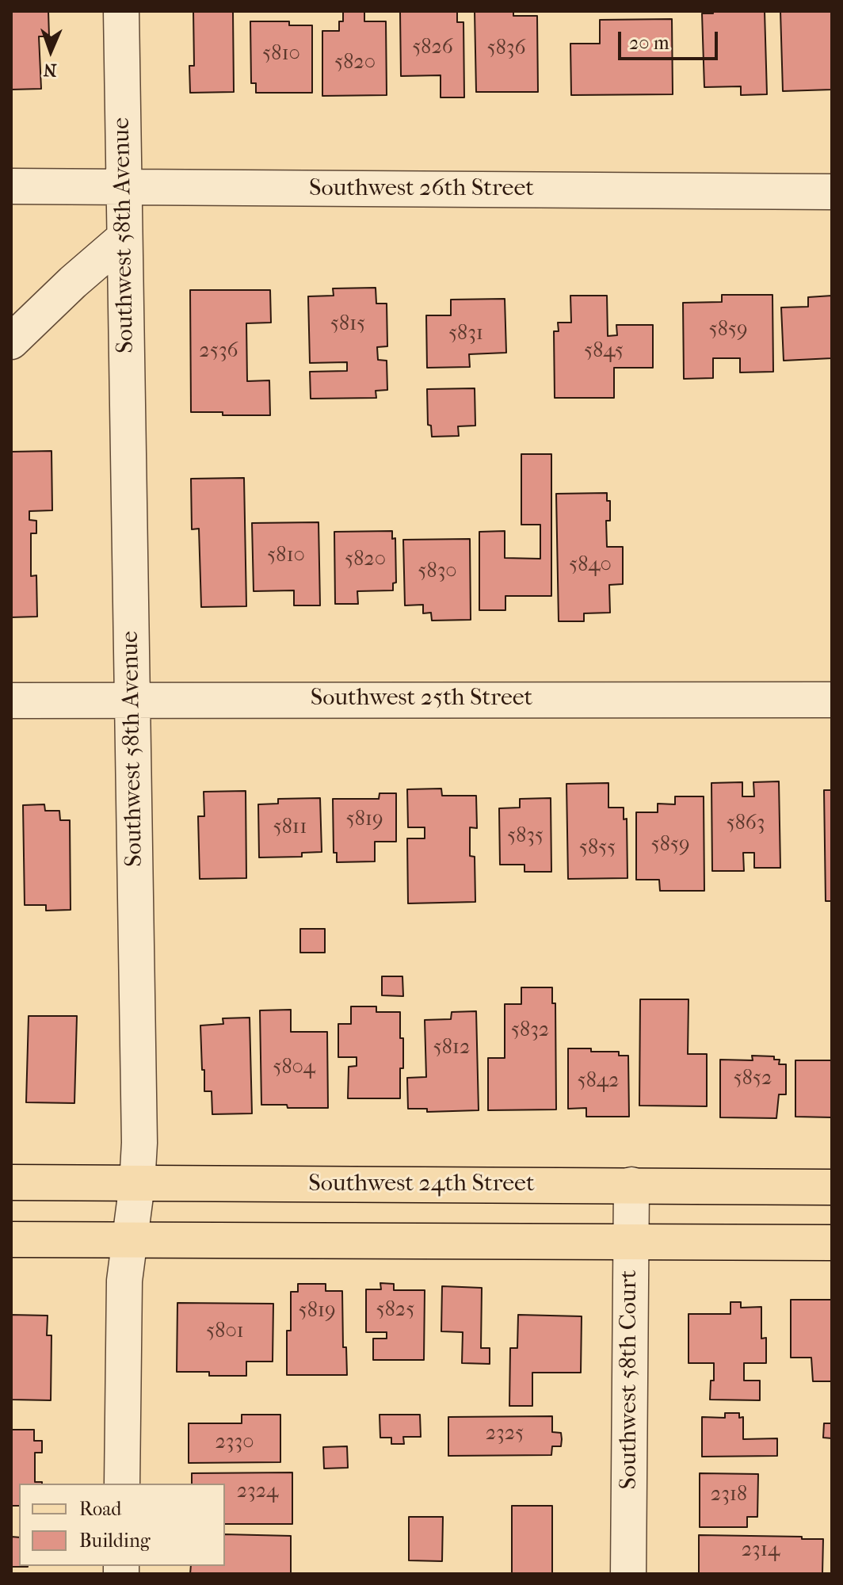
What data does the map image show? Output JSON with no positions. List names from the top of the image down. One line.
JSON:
{"streets":{"main road":["Southwest 24th Street"],"street":["Southwest 26th Street","Southwest 58th Avenue","Southwest 25th Street","Southwest 58th Court"]},"crossings":[["Southwest 26th Street","Southwest 58th Avenue"],["Southwest 58th Avenue","Southwest 25th Street"],["Southwest 58th Avenue","Southwest 24th Street"],["Southwest 24th Street","Southwest 58th Court"]],"house_numbers":["5826","5836","5810","5820","5815","5859","5831","2536","5845","5810","5820","5840","5830","5819","5863","5811","5835","5859","5855","5832","5812","5804","5852","5842","5825","5819","5801","2325","2330","2324","2318","2314"],"legend":["Road","Building"],"scale_bar":"20 m","north":"bottom"}
